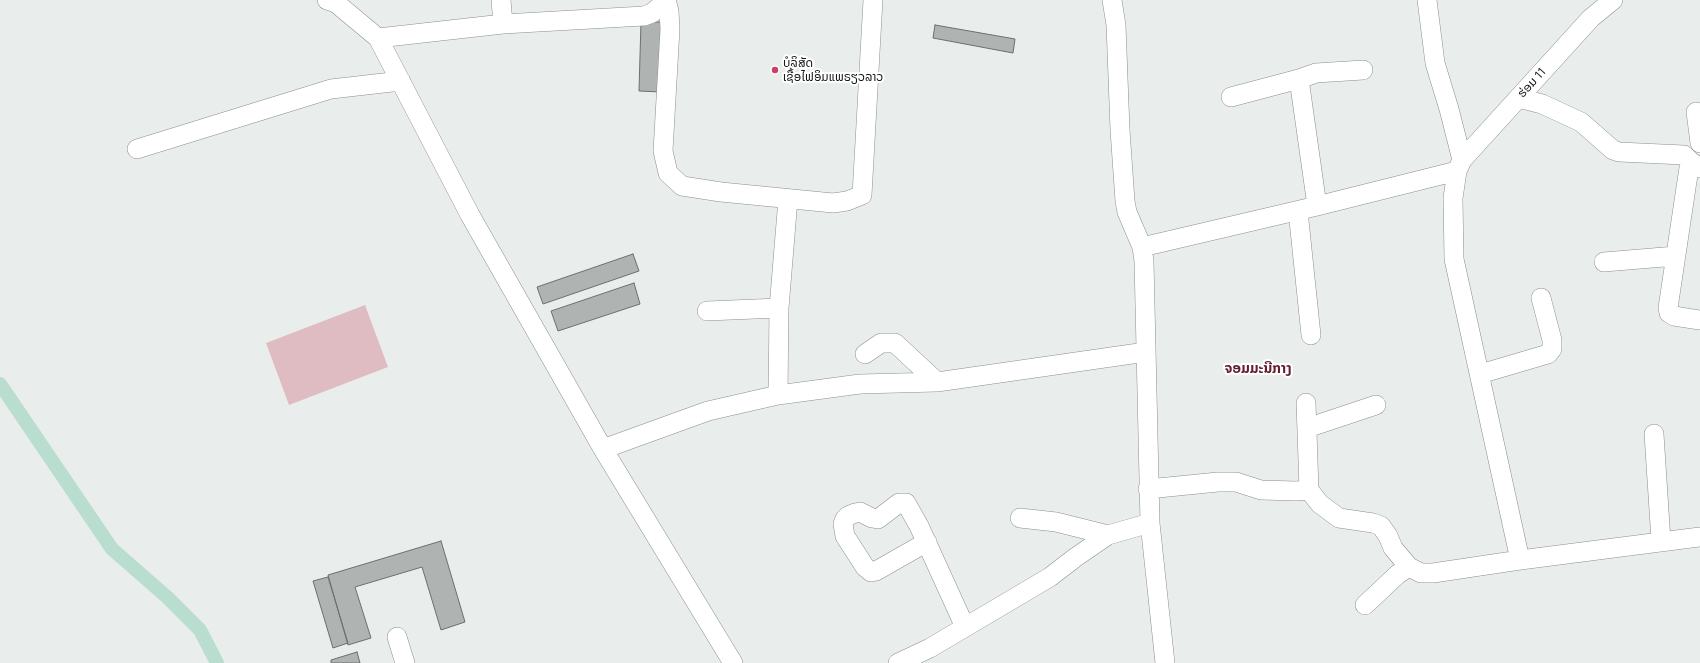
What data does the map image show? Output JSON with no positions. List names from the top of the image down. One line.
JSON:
{"streets":{"street":["ຮ່ອມ 11"]},"districts":["ຈອມມະນີກາງ"],"places":["ບໍລິສັດ ເຊື້ອໄຟອິມແພຣຽວລາວ"]}
